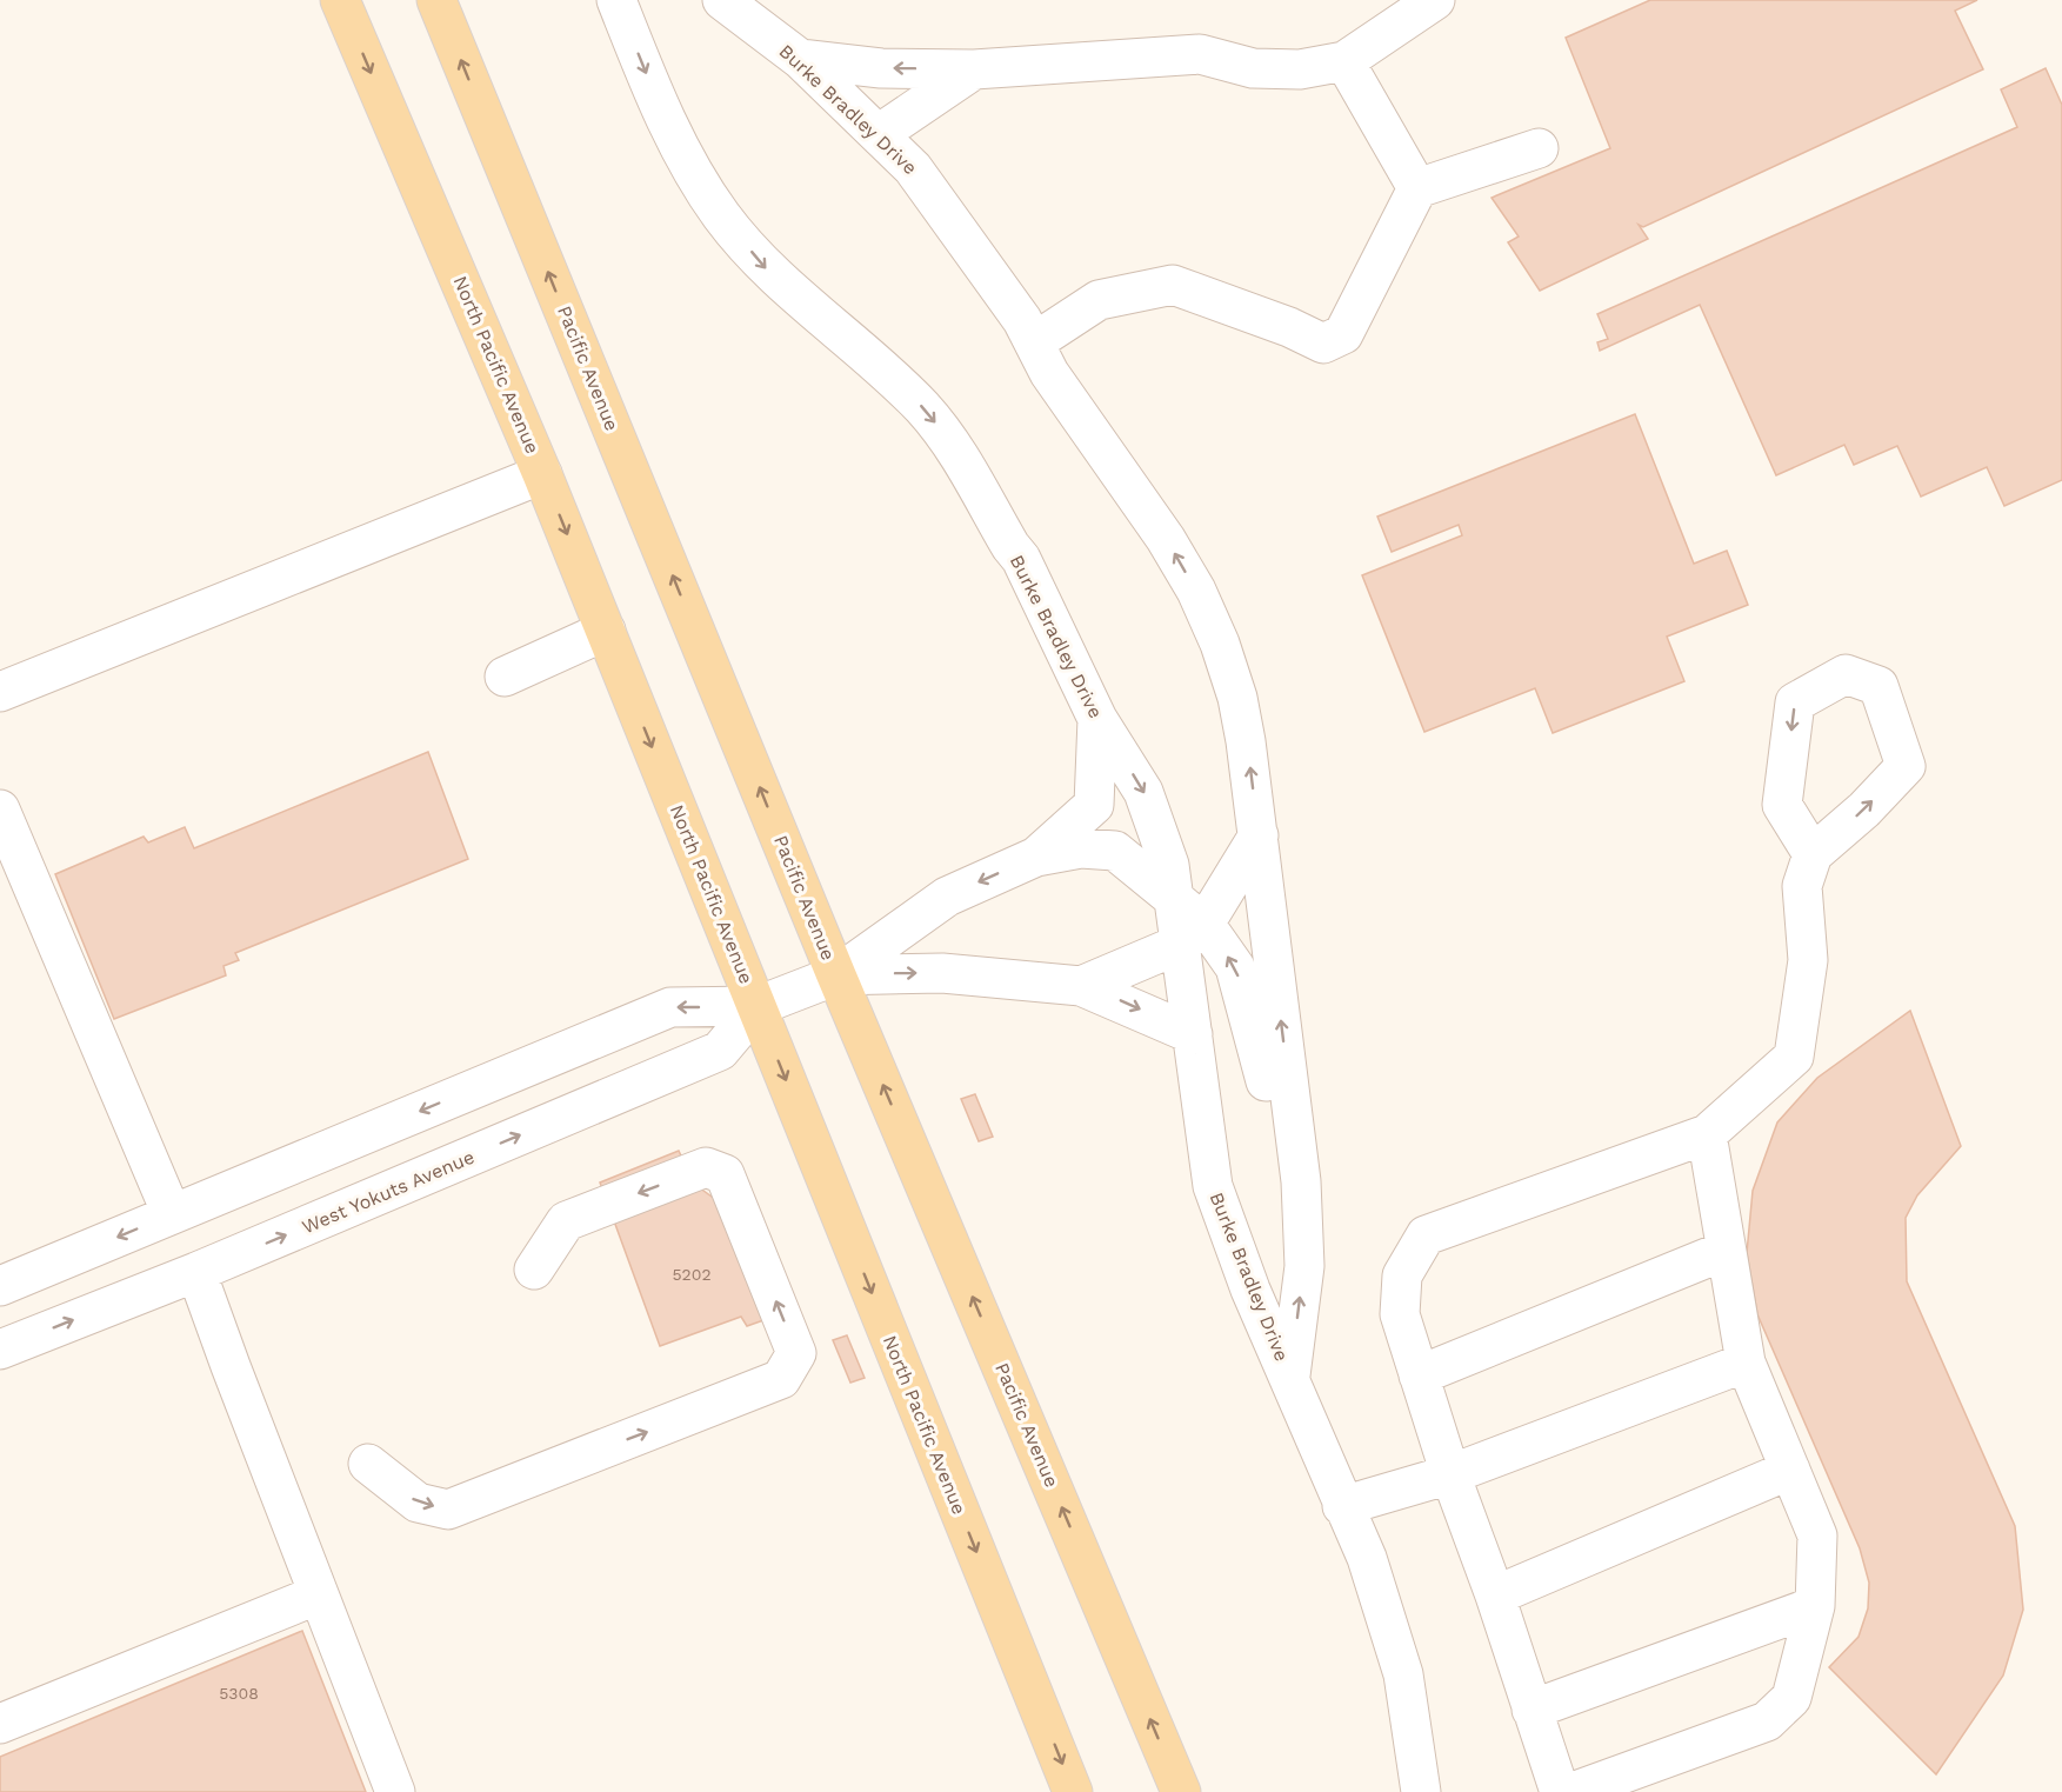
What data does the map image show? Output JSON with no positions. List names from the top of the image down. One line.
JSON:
{"streets":{"main road":["North Pacific Avenue","Pacific Avenue"],"street":["Burke Bradley Drive","West Yokuts Avenue"]},"crossings":[["North Pacific Avenue","West Yokuts Avenue"],["Pacific Avenue","West Yokuts Avenue"]],"one_way":["North Pacific Avenue","Pacific Avenue"],"house_numbers":["5202","5308"]}
